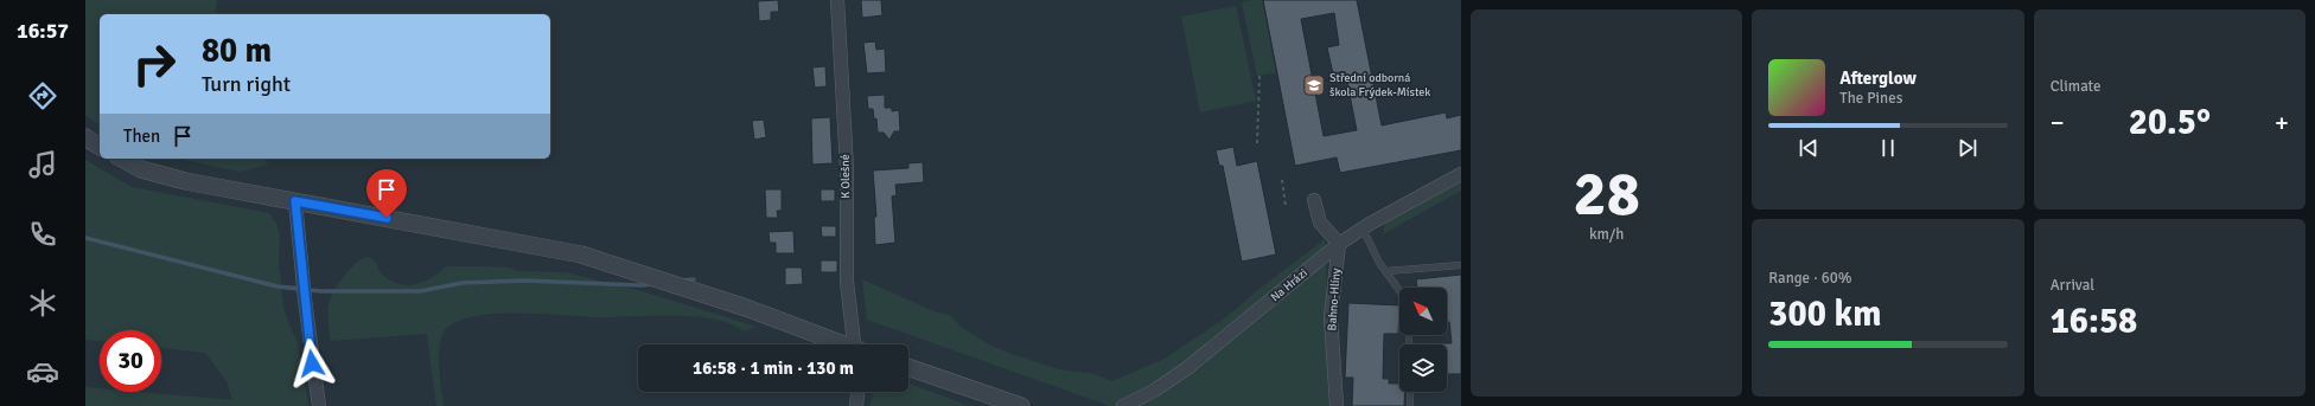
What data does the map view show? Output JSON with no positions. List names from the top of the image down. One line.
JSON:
{"streets":{"street":["K Olešné","Na Hrázi","Bahno-Hlíny"]},"crossings":[["Na Hrázi","Bahno-Hlíny"]],"places":{"school or university":["Střední odborná škola Frýdek-Místek"]},"north":"top left","page":{"tabs":"16:57","tile":[["28","km/h"],"Climate",["Range · 60%","300 km"],["Arrival","16:58"]],"turn":["80 m","Turn right"],"song":["Afterglow","The Pines"],"heat":["−","20.5°","+"],"then":"Then","limit":"30","trip":"16:58 · 1 min · 130 m"}}
